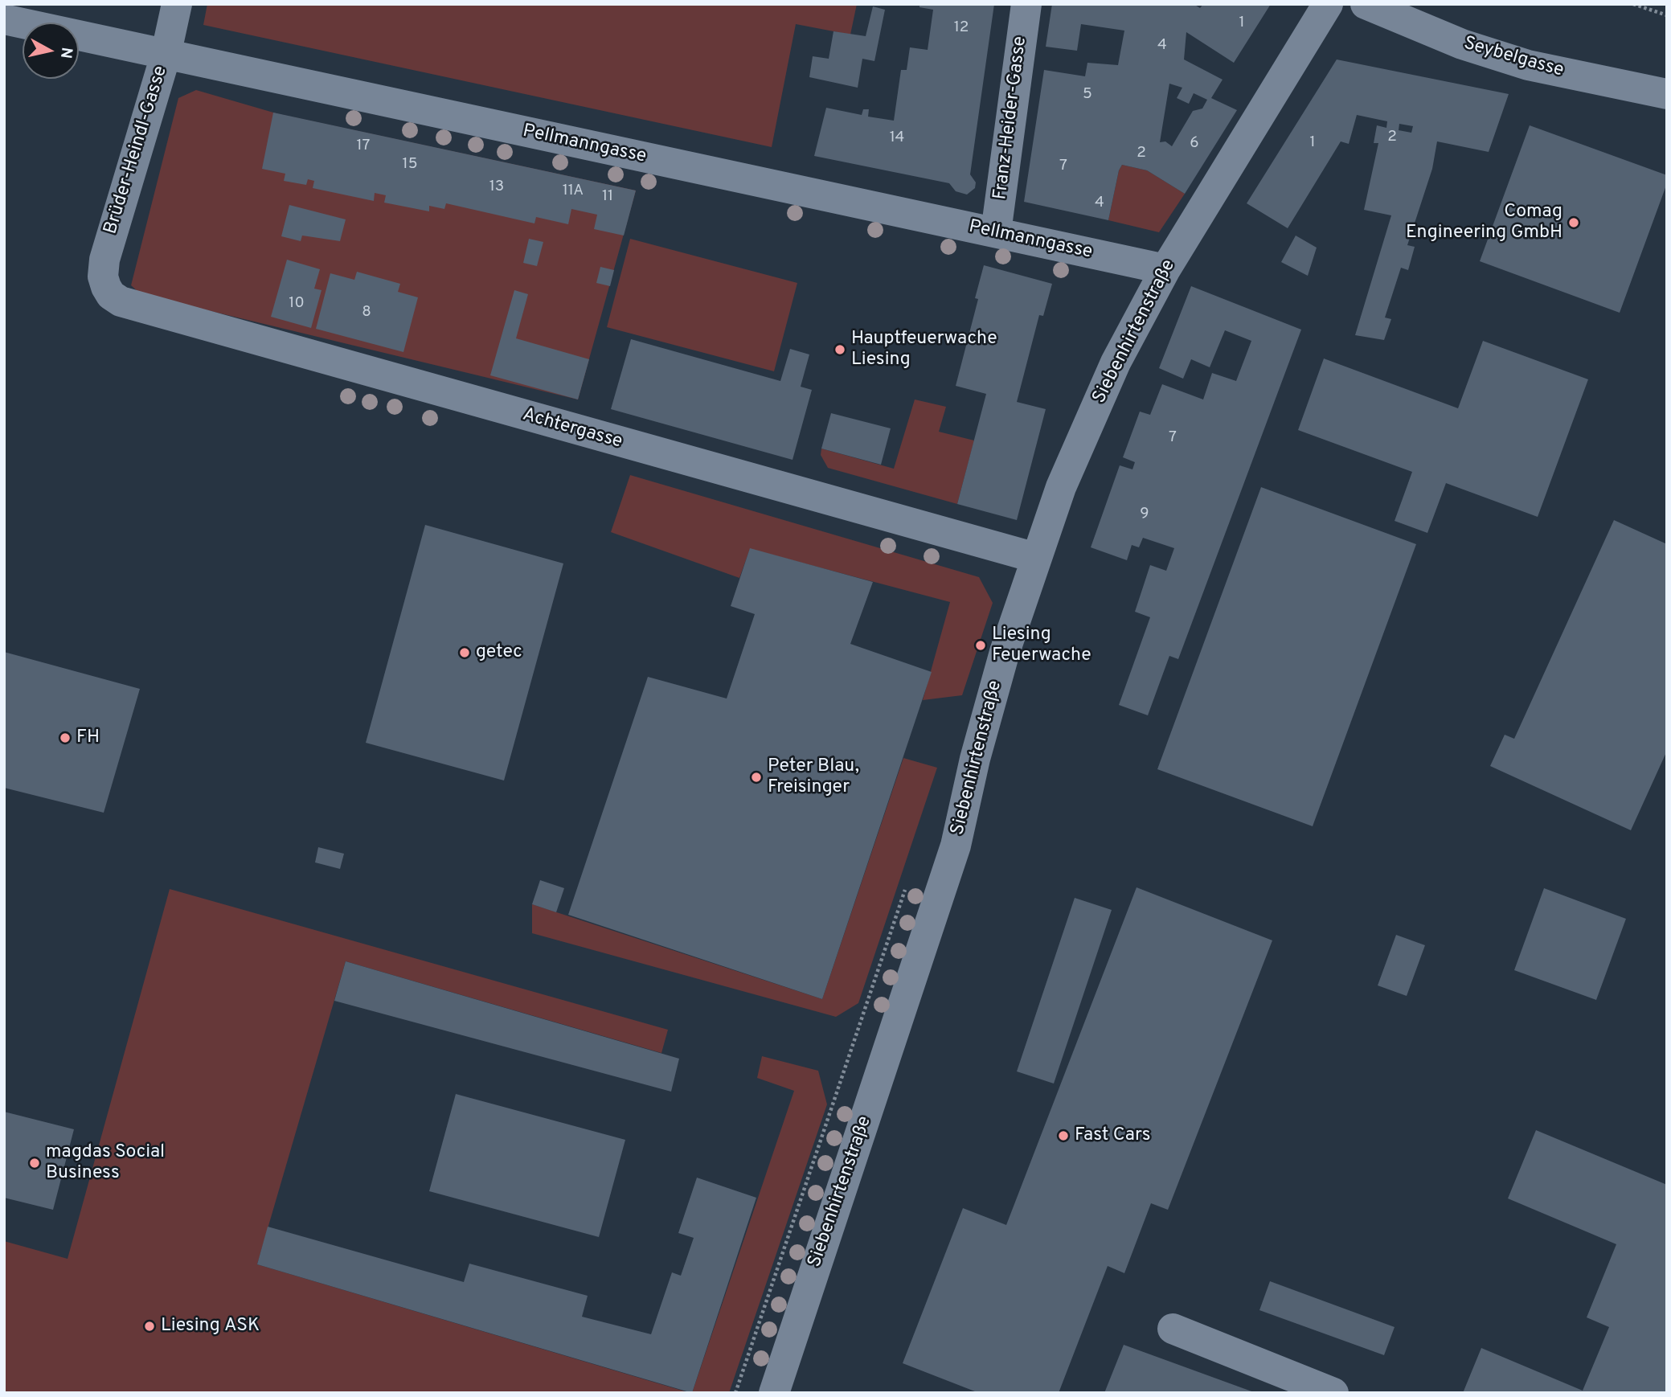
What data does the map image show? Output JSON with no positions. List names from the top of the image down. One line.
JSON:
{"streets":{"street":["Seybelgasse","Franz-Heider-Gasse","Pellmanngasse","Brüder-Heindl-Gasse","Siebenhirtenstraße","Achtergasse"]},"crossings":[["Franz-Heider-Gasse","Pellmanngasse"],["Pellmanngasse","Brüder-Heindl-Gasse"],["Pellmanngasse","Siebenhirtenstraße"],["Brüder-Heindl-Gasse","Achtergasse"],["Siebenhirtenstraße","Achtergasse"]],"places":["Comag Engineering GmbH","Hauptfeuerwache Liesing","Liesing Feuerwache","getec","FH","Peter Blau, Freisinger","Fast Cars","magdas Social Business","Liesing ASK"],"house_numbers":["1","12","4","5","2","14","1","6","17","2","15","7","13","11A","11","4","10","8","7","9"],"north":"right"}
